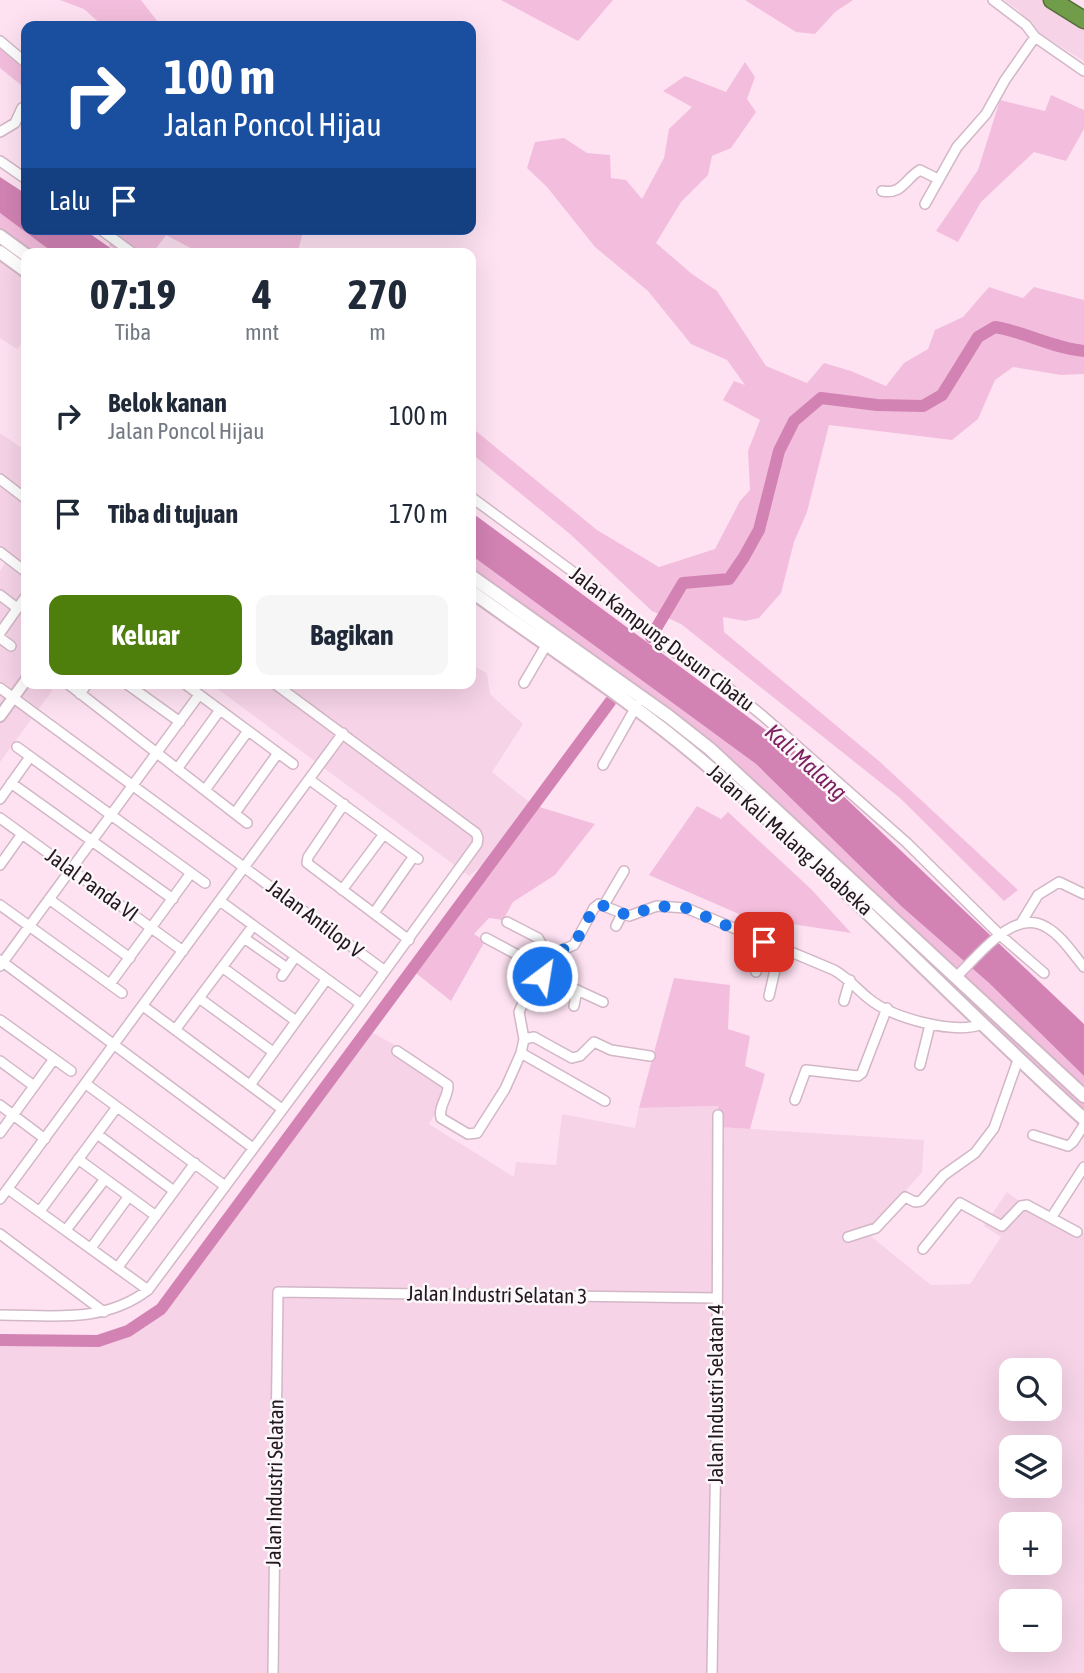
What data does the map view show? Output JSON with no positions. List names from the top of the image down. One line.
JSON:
{"streets":{"main road":["Jalan Kali Malang Jababeka"],"street":["Jalan Kampung Dusun Cibatu","Jalal Panda VI","Jalan Antilop V","Jalan Industri Selatan 3","Jalan Industri Selatan 4","Jalan Industri Selatan"]},"crossings":[["Jalan Industri Selatan 3","Jalan Industri Selatan 4"],["Jalan Industri Selatan 3","Jalan Industri Selatan"]],"water":["Kali Malang"],"page":{"turn":["100 m","Jalan Poncol Hijau"],"then":"Lalu","eta":["07:19","Tiba","4","mnt","270","m"],"list":[{"name":"Belok kanan","note":"Jalan Poncol Hijau","value":"100 m"},{"name":"Tiba di tujuan","value":"170 m"}],"buttons":["Keluar","Bagikan"],"map_buttons":["+","−"]}}
